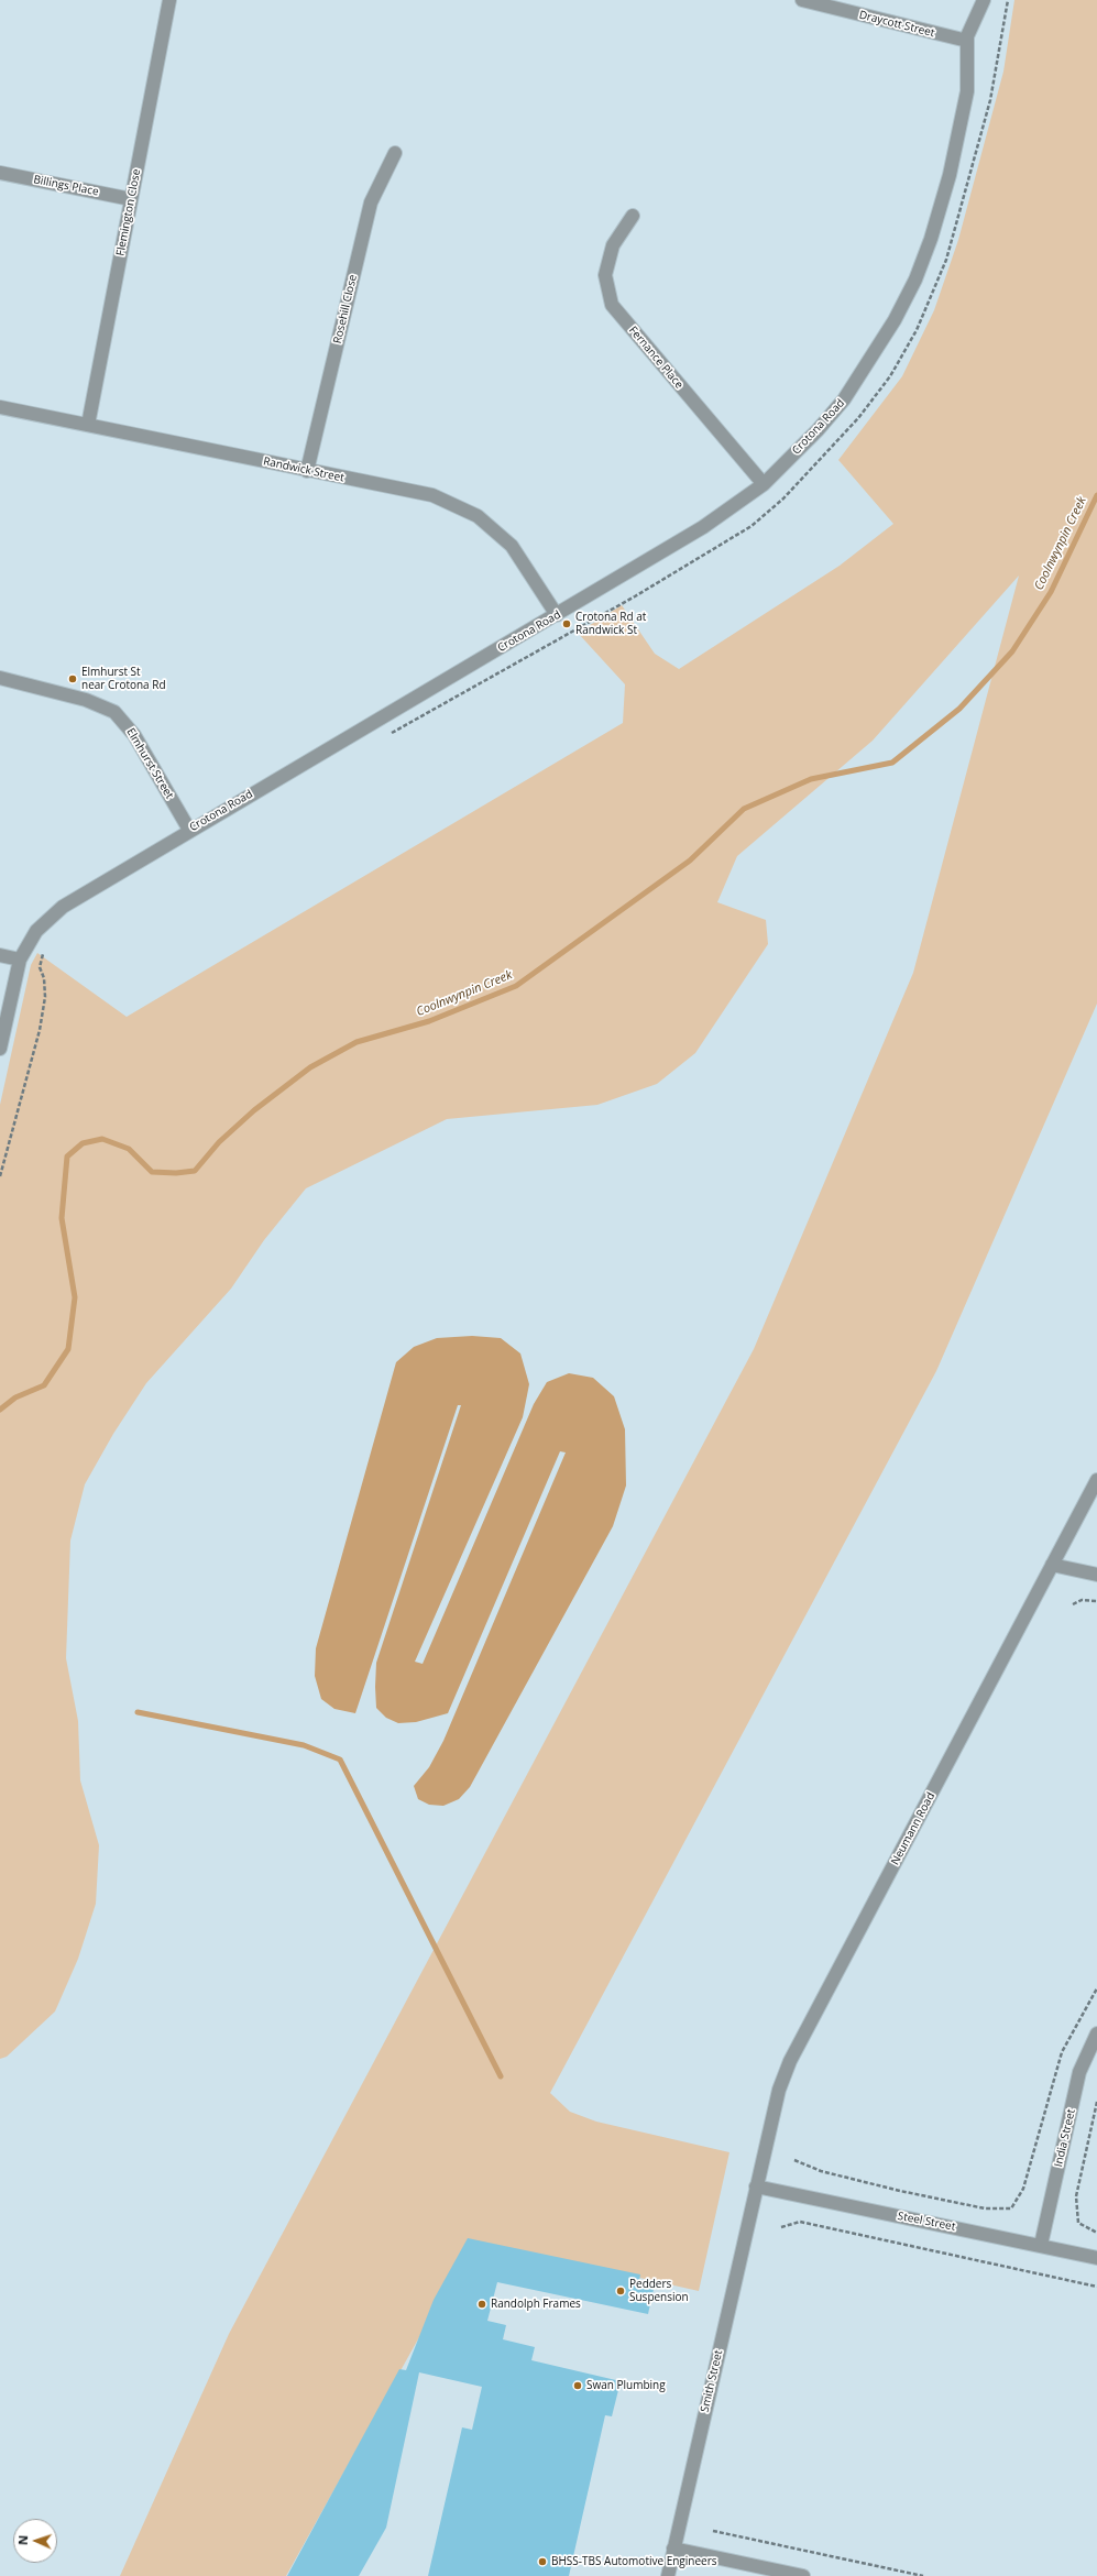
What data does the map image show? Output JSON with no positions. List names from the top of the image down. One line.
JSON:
{"streets":{"street":["Draycott Street","Billings Place","Flemington Close","Rosehill Close","Fernance Place","Crotona Road","Randwick Street","Elmhurst Street","Neumann Road","India Street","Steel Street","Smith Street"]},"crossings":[["Draycott Street","Crotona Road"],["Billings Place","Flemington Close"],["Flemington Close","Randwick Street"],["Rosehill Close","Randwick Street"],["Fernance Place","Crotona Road"],["Crotona Road","Randwick Street"],["Crotona Road","Elmhurst Street"],["Neumann Road","Steel Street"],["Neumann Road","Smith Street"],["India Street","Steel Street"],["Steel Street","Smith Street"]],"water":["Coolnwynpin Creek"],"places":["Crotona Rd at Randwick St","Elmhurst St near Crotona Rd","Pedders Suspension","Randolph Frames","Swan Plumbing","BHSS-TBS Automotive Engineers"],"north":"left"}
